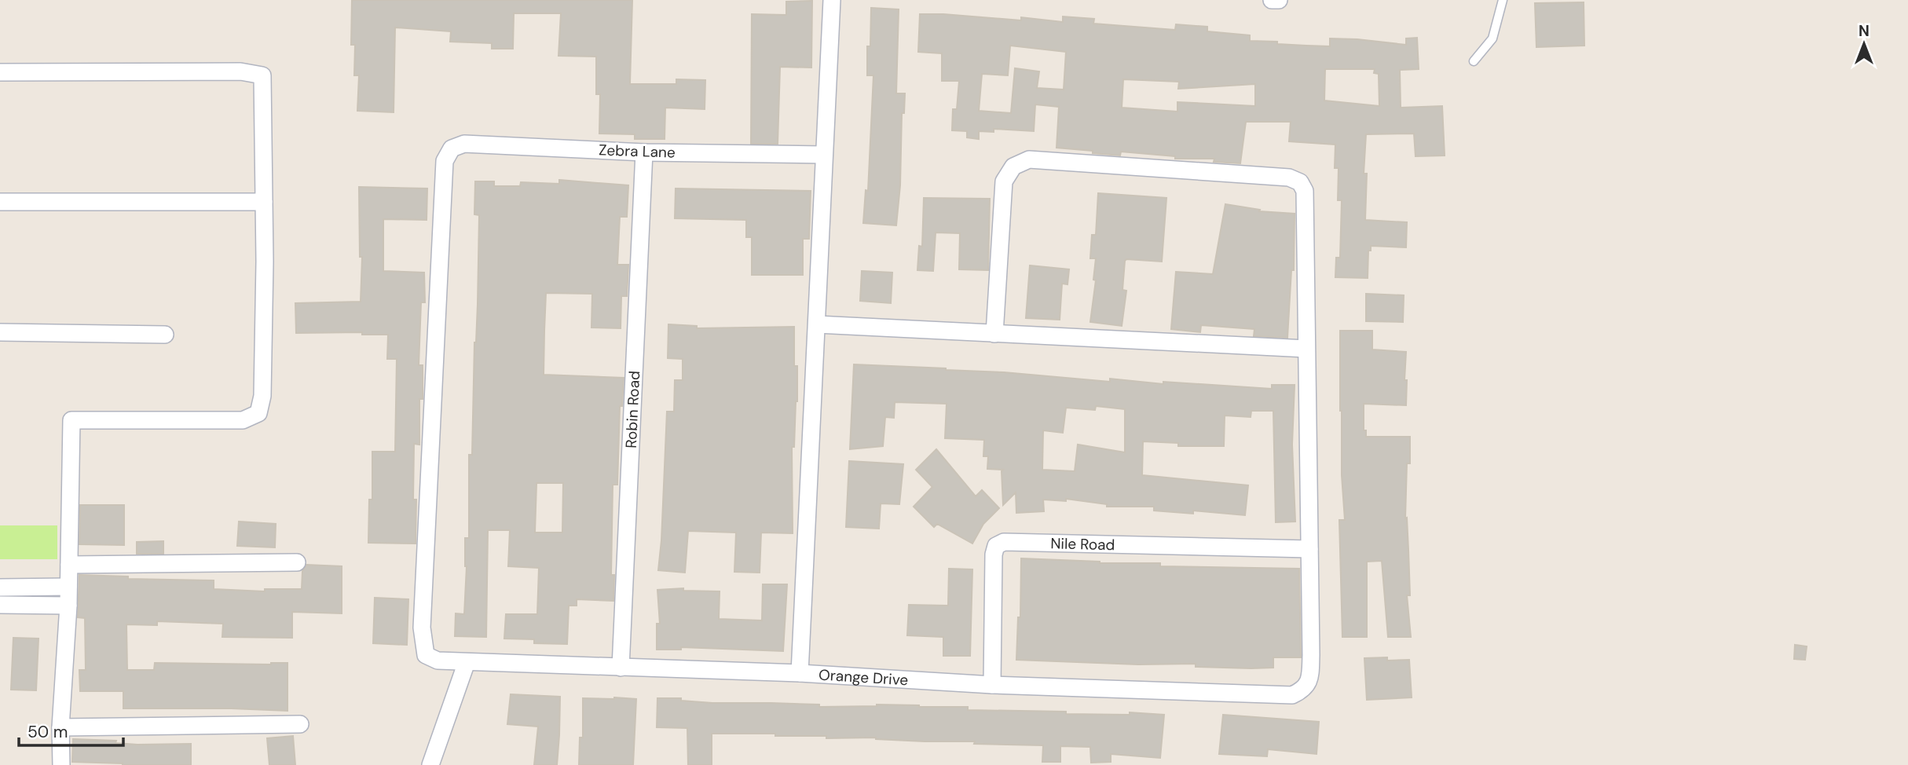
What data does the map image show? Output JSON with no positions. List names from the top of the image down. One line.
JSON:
{"streets":{"street":["Zebra Lane","Robin Road","Nile Road","Orange Drive"]},"crossings":[["Zebra Lane","Robin Road"],["Zebra Lane","Orange Drive"],["Robin Road","Orange Drive"],["Nile Road","Orange Drive"]],"scale_bar":"50 m","north":"top"}
